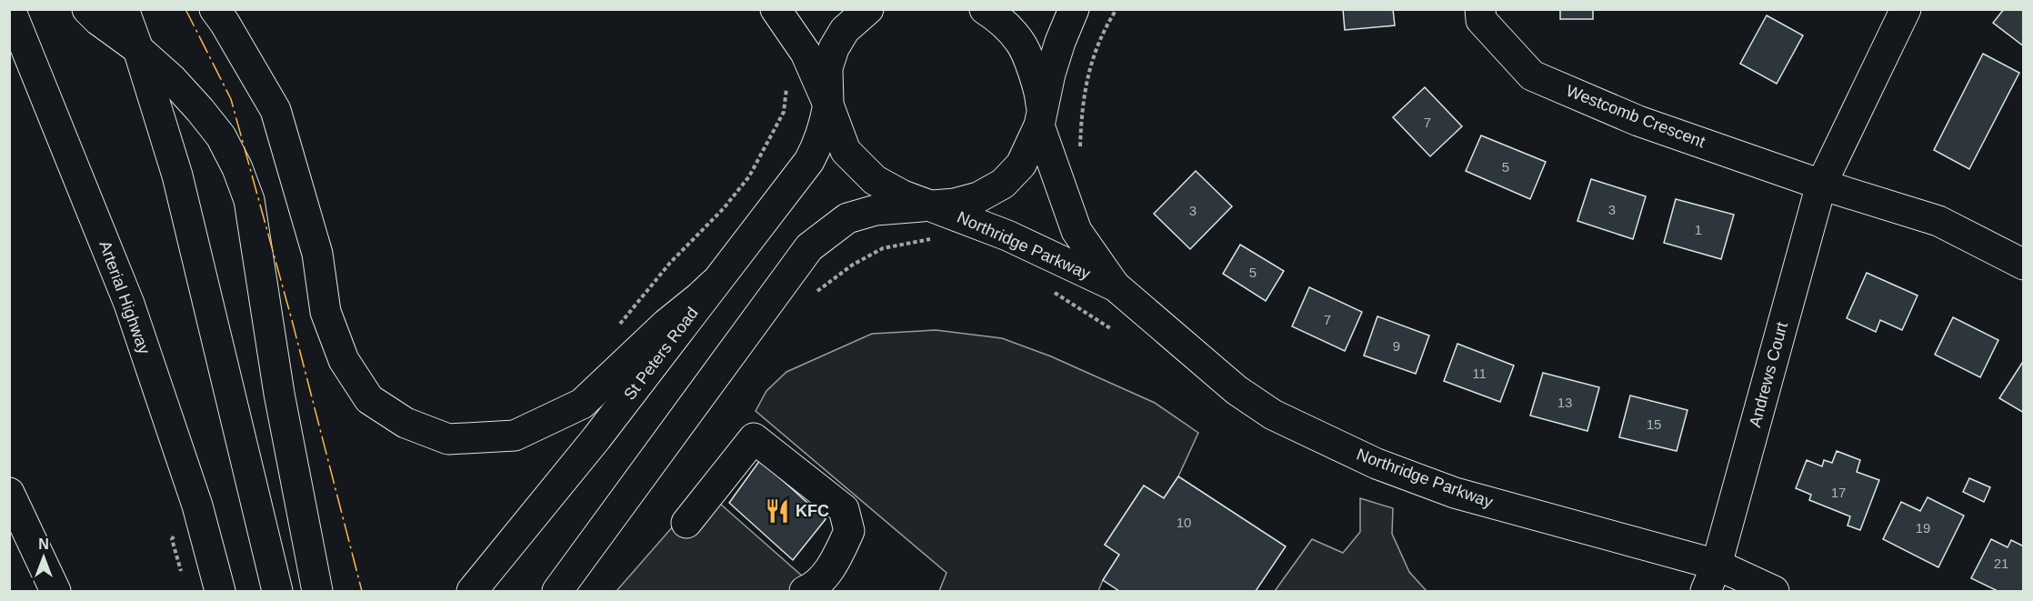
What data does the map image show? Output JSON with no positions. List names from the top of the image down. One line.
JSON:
{"streets":{"main road":["Westcomb Crescent","Northridge Parkway","Arterial Highway","St Peters Road","Andrews Court"]},"crossings":[["Westcomb Crescent","Andrews Court"],["Northridge Parkway","St Peters Road"],["Northridge Parkway","Andrews Court"]],"places":{"restaurant":["KFC"]},"house_numbers":["7","5","3","3","1","5","7","9","11","13","15","17","10","19","21"],"north":"top"}
